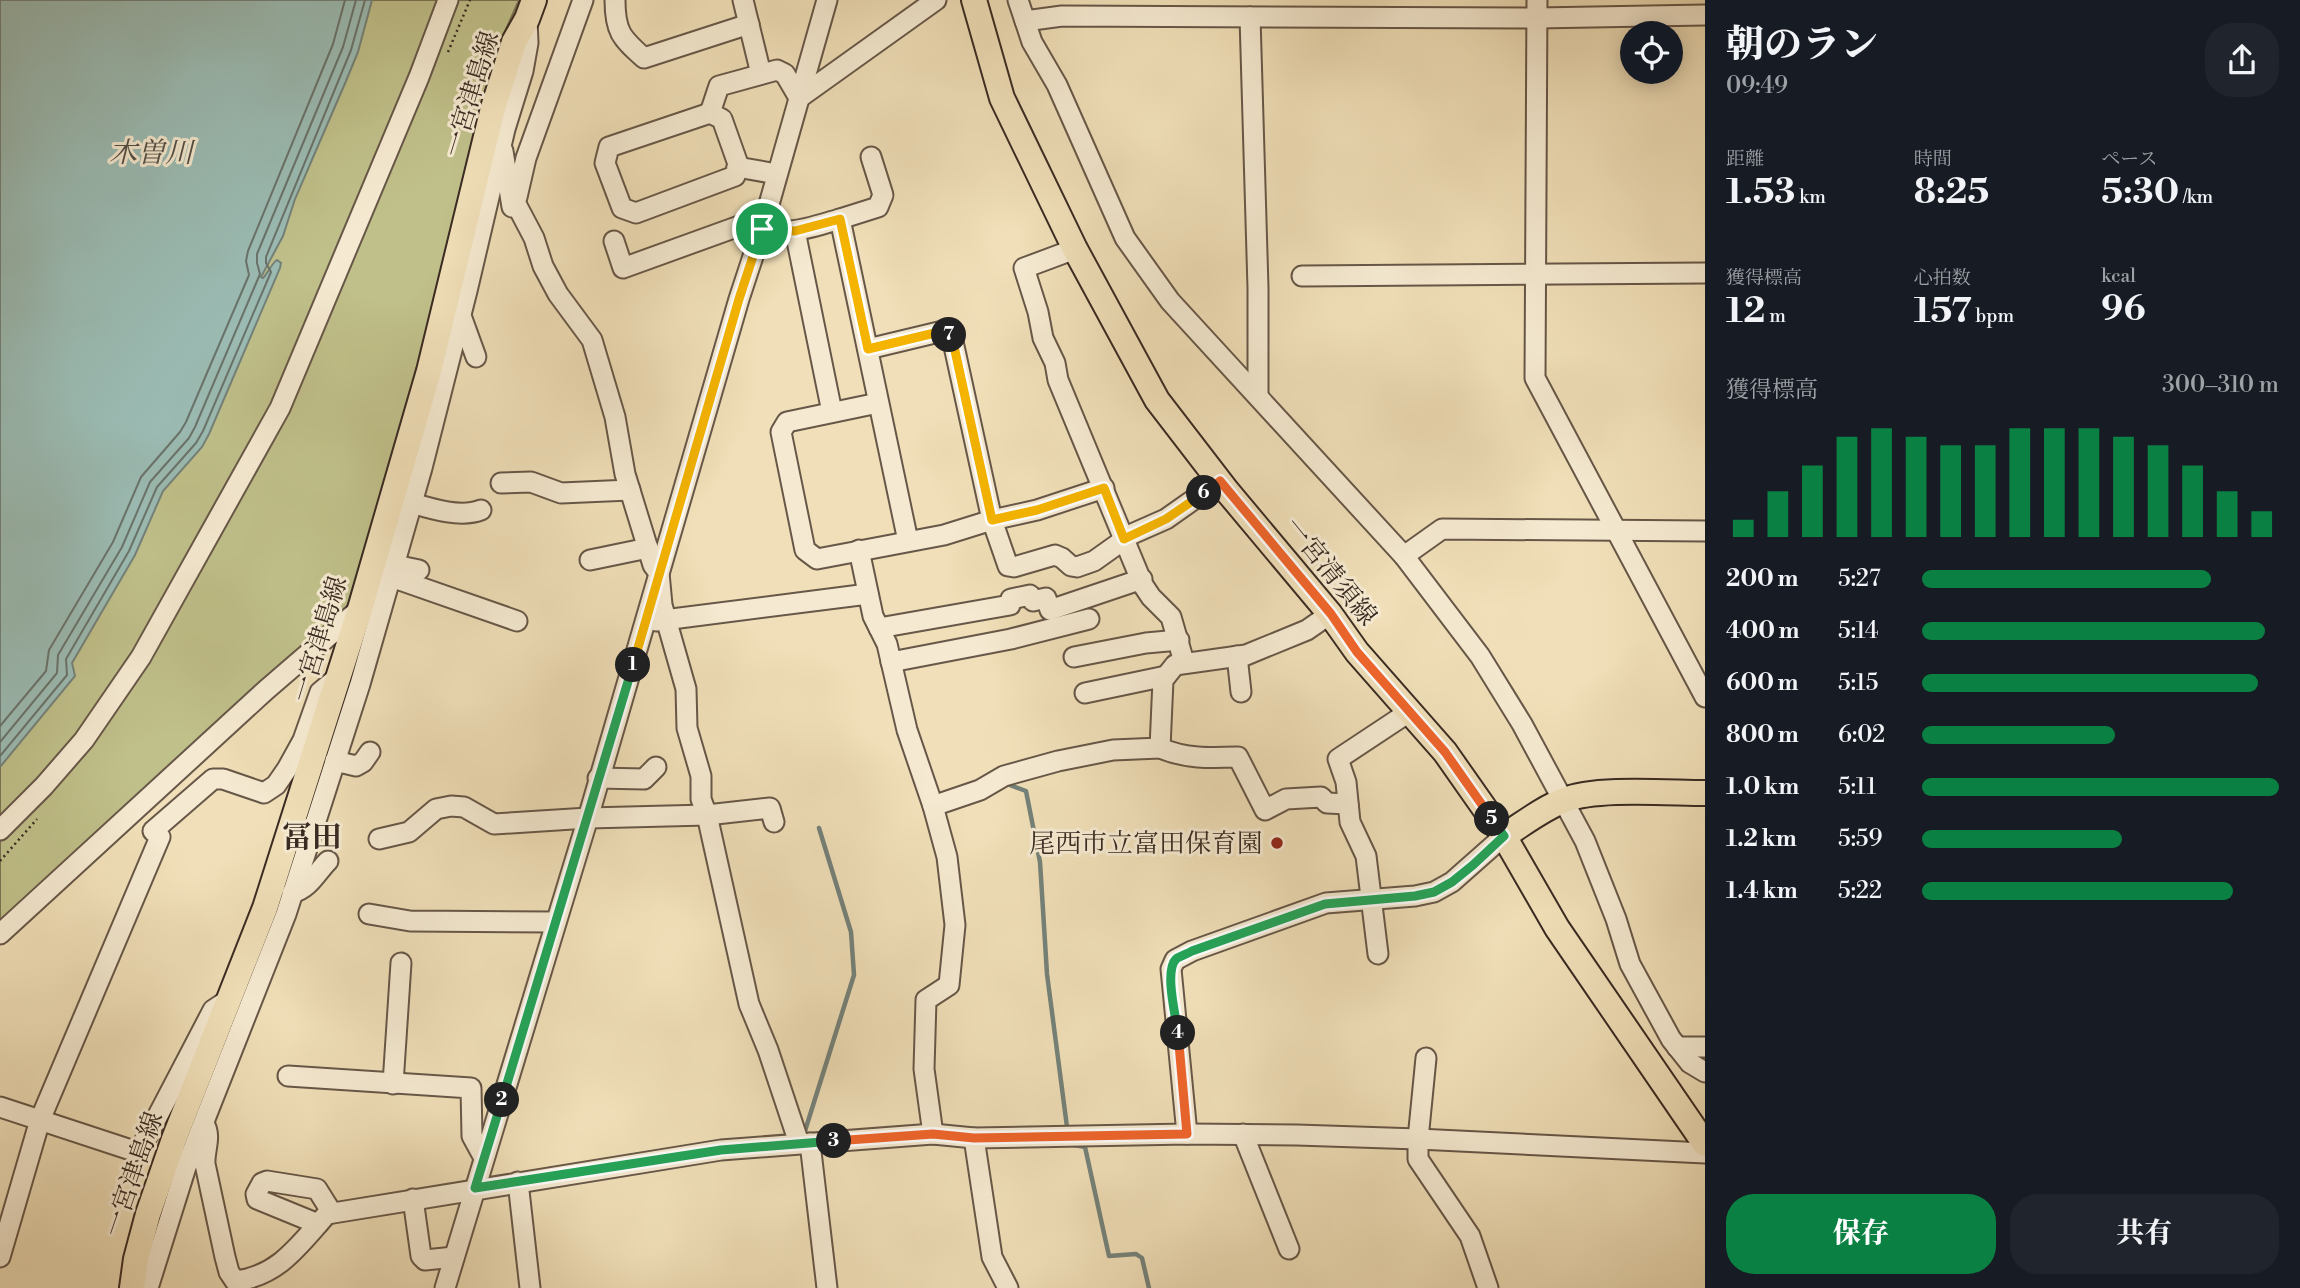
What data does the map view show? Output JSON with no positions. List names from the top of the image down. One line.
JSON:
{"streets":{"main road":["一宮津島線","一宮清須線"]},"districts":["冨田"],"water":["木曽川"],"places":["尾西市立富田保育園"],"page":{"heading":["朝のラン","09:49"],"stats":[["距離","1.53 km"],["時間","8:25"],["ペース","5:30 /km"],["獲得標高","12 m"],["心拍数","157 bpm"],["kcal","96"]],"pins":["7","6","1","5","4","2","3"],"chart":["獲得標高","300–310 m"],"list":[{"name":"200 m","note":"5:27"},{"name":"400 m","note":"5:14"},{"name":"600 m","note":"5:15"},{"name":"800 m","note":"6:02"},{"name":"1.0 km","note":"5:11"},{"name":"1.2 km","note":"5:59"},{"name":"1.4 km","note":"5:22"}],"buttons":["保存","共有"]}}
